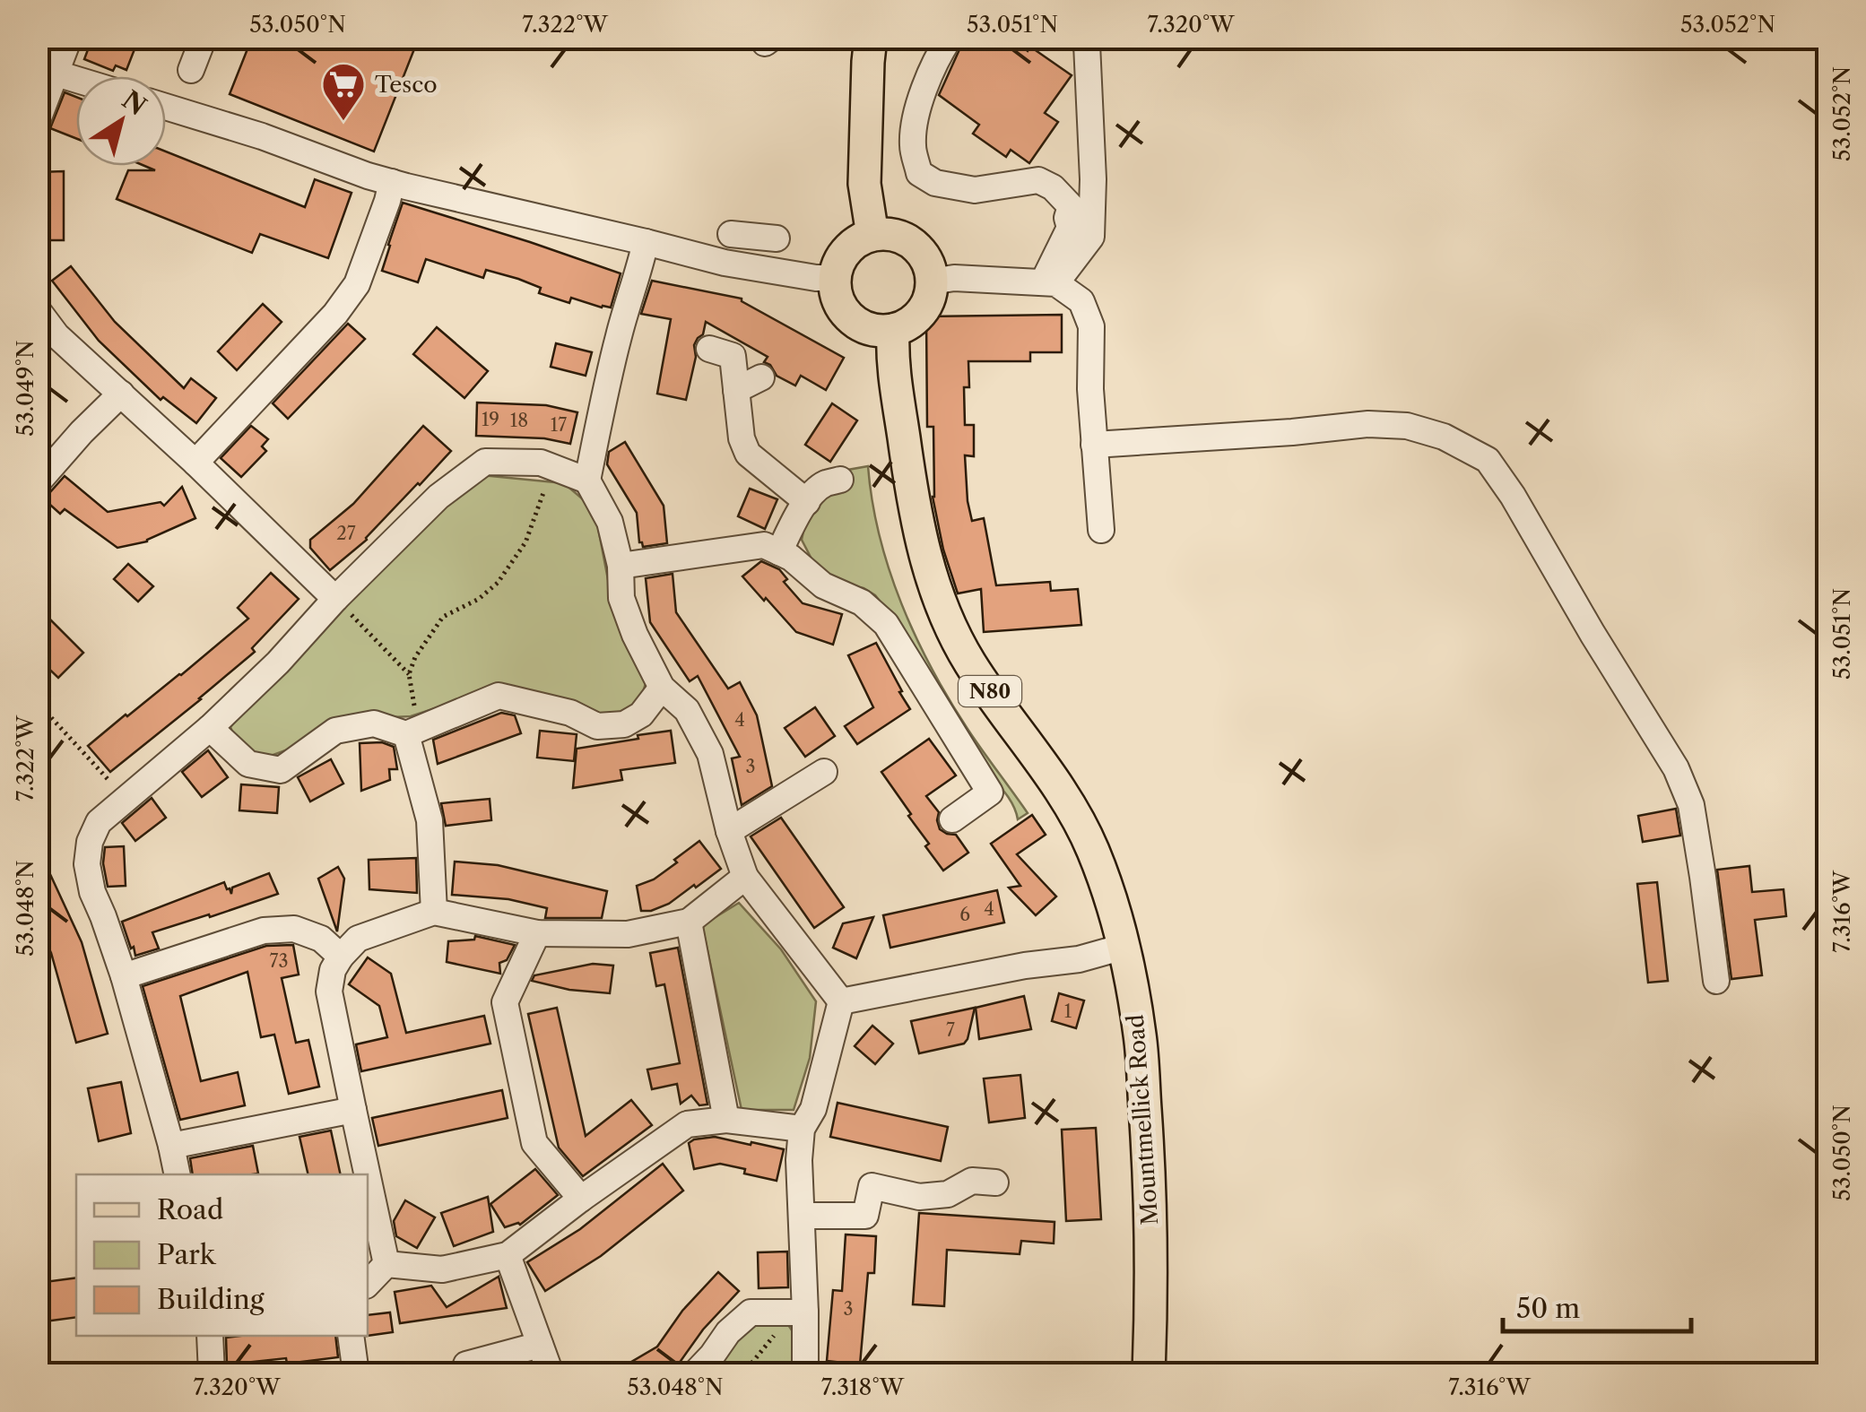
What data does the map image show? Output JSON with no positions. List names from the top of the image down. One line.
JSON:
{"streets":{"main road":["N80","Mountmellick Road"]},"places":{"supermarket":["Tesco"]},"house_numbers":["19","18","17","27","4","3","4","6","73","1","7","3"],"legend":["Road","Park","Building"],"scale_bar":"50 m","north":"top right","coordinates":["53.050°N","7.322°W","53.051°N","7.320°W","53.052°N","53.049°N","53.048°N","7.316°W","7.318°W"]}
